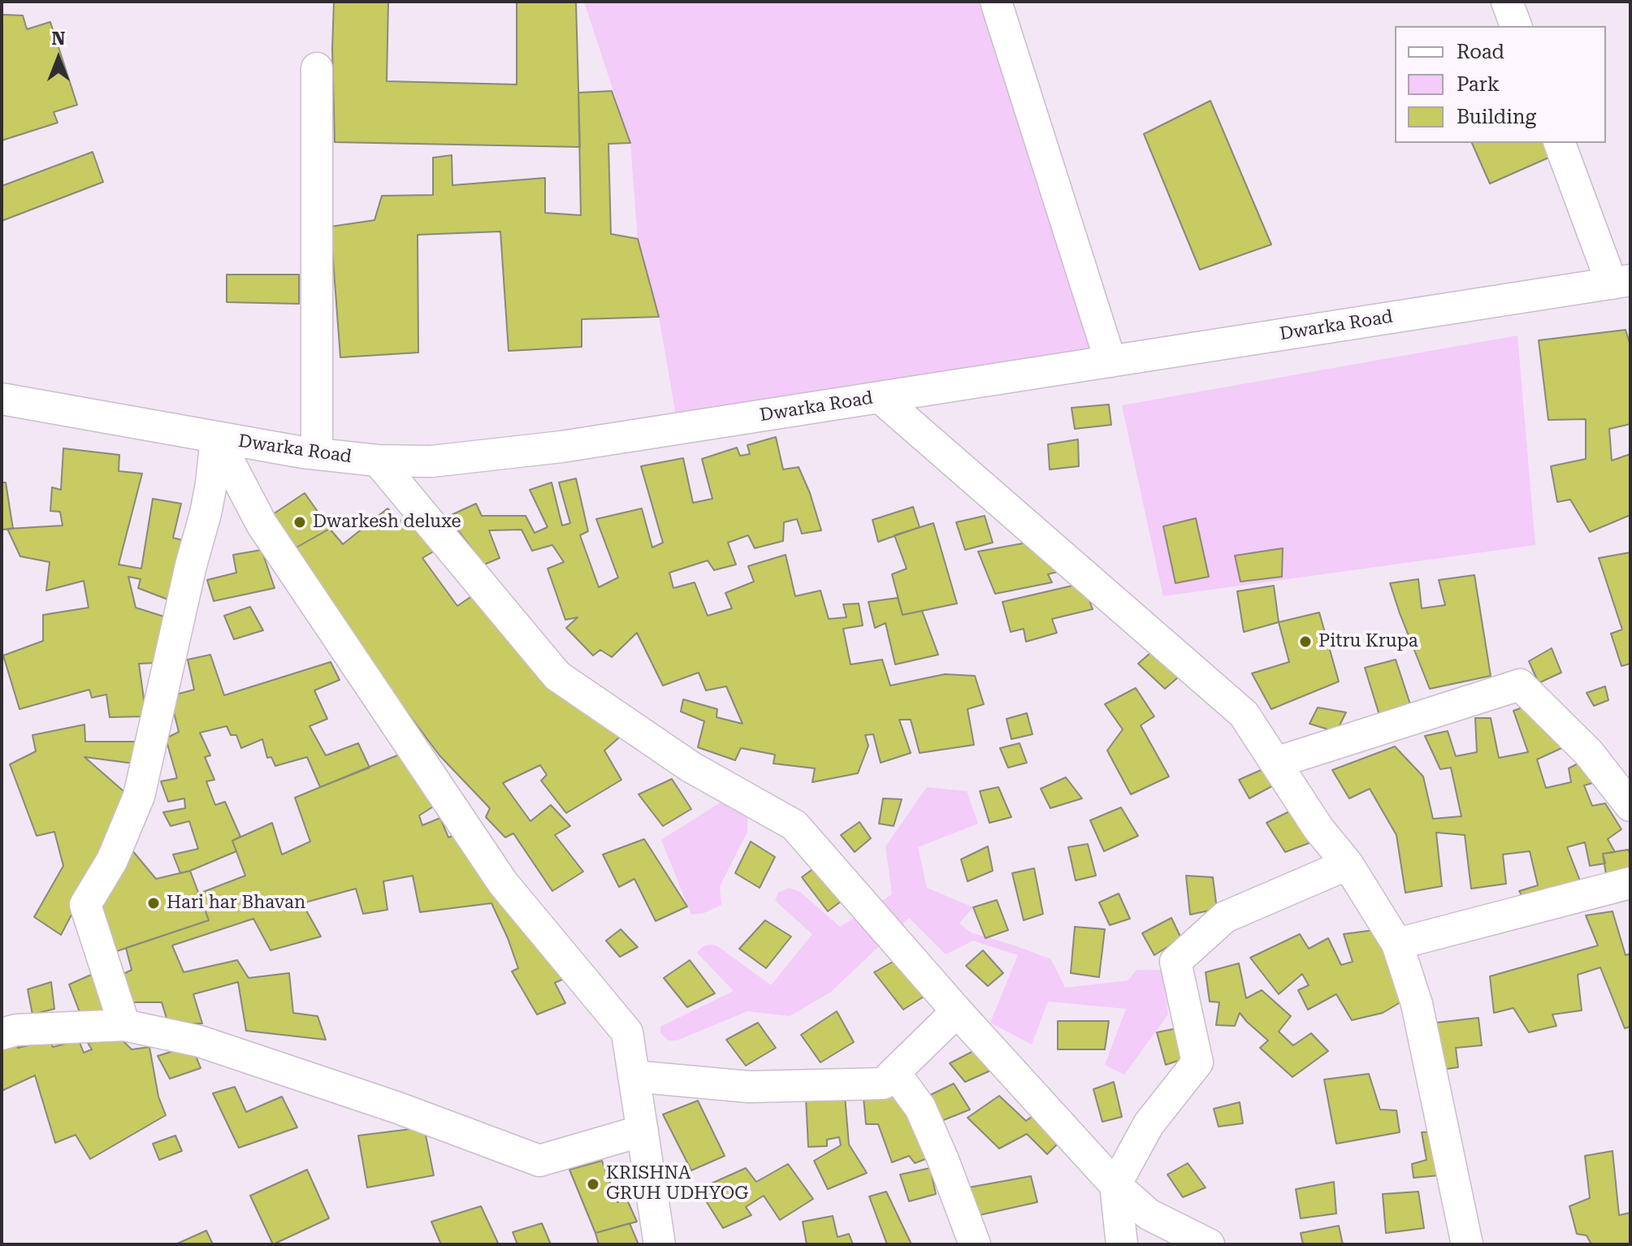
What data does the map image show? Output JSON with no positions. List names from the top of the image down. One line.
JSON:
{"streets":{"street":["Dwarka Road"]},"places":["Dwarkesh deluxe","Pitru Krupa","Hari har Bhavan","KRISHNA GRUH UDHYOG"],"legend":["Road","Park","Building"],"north":"top"}
